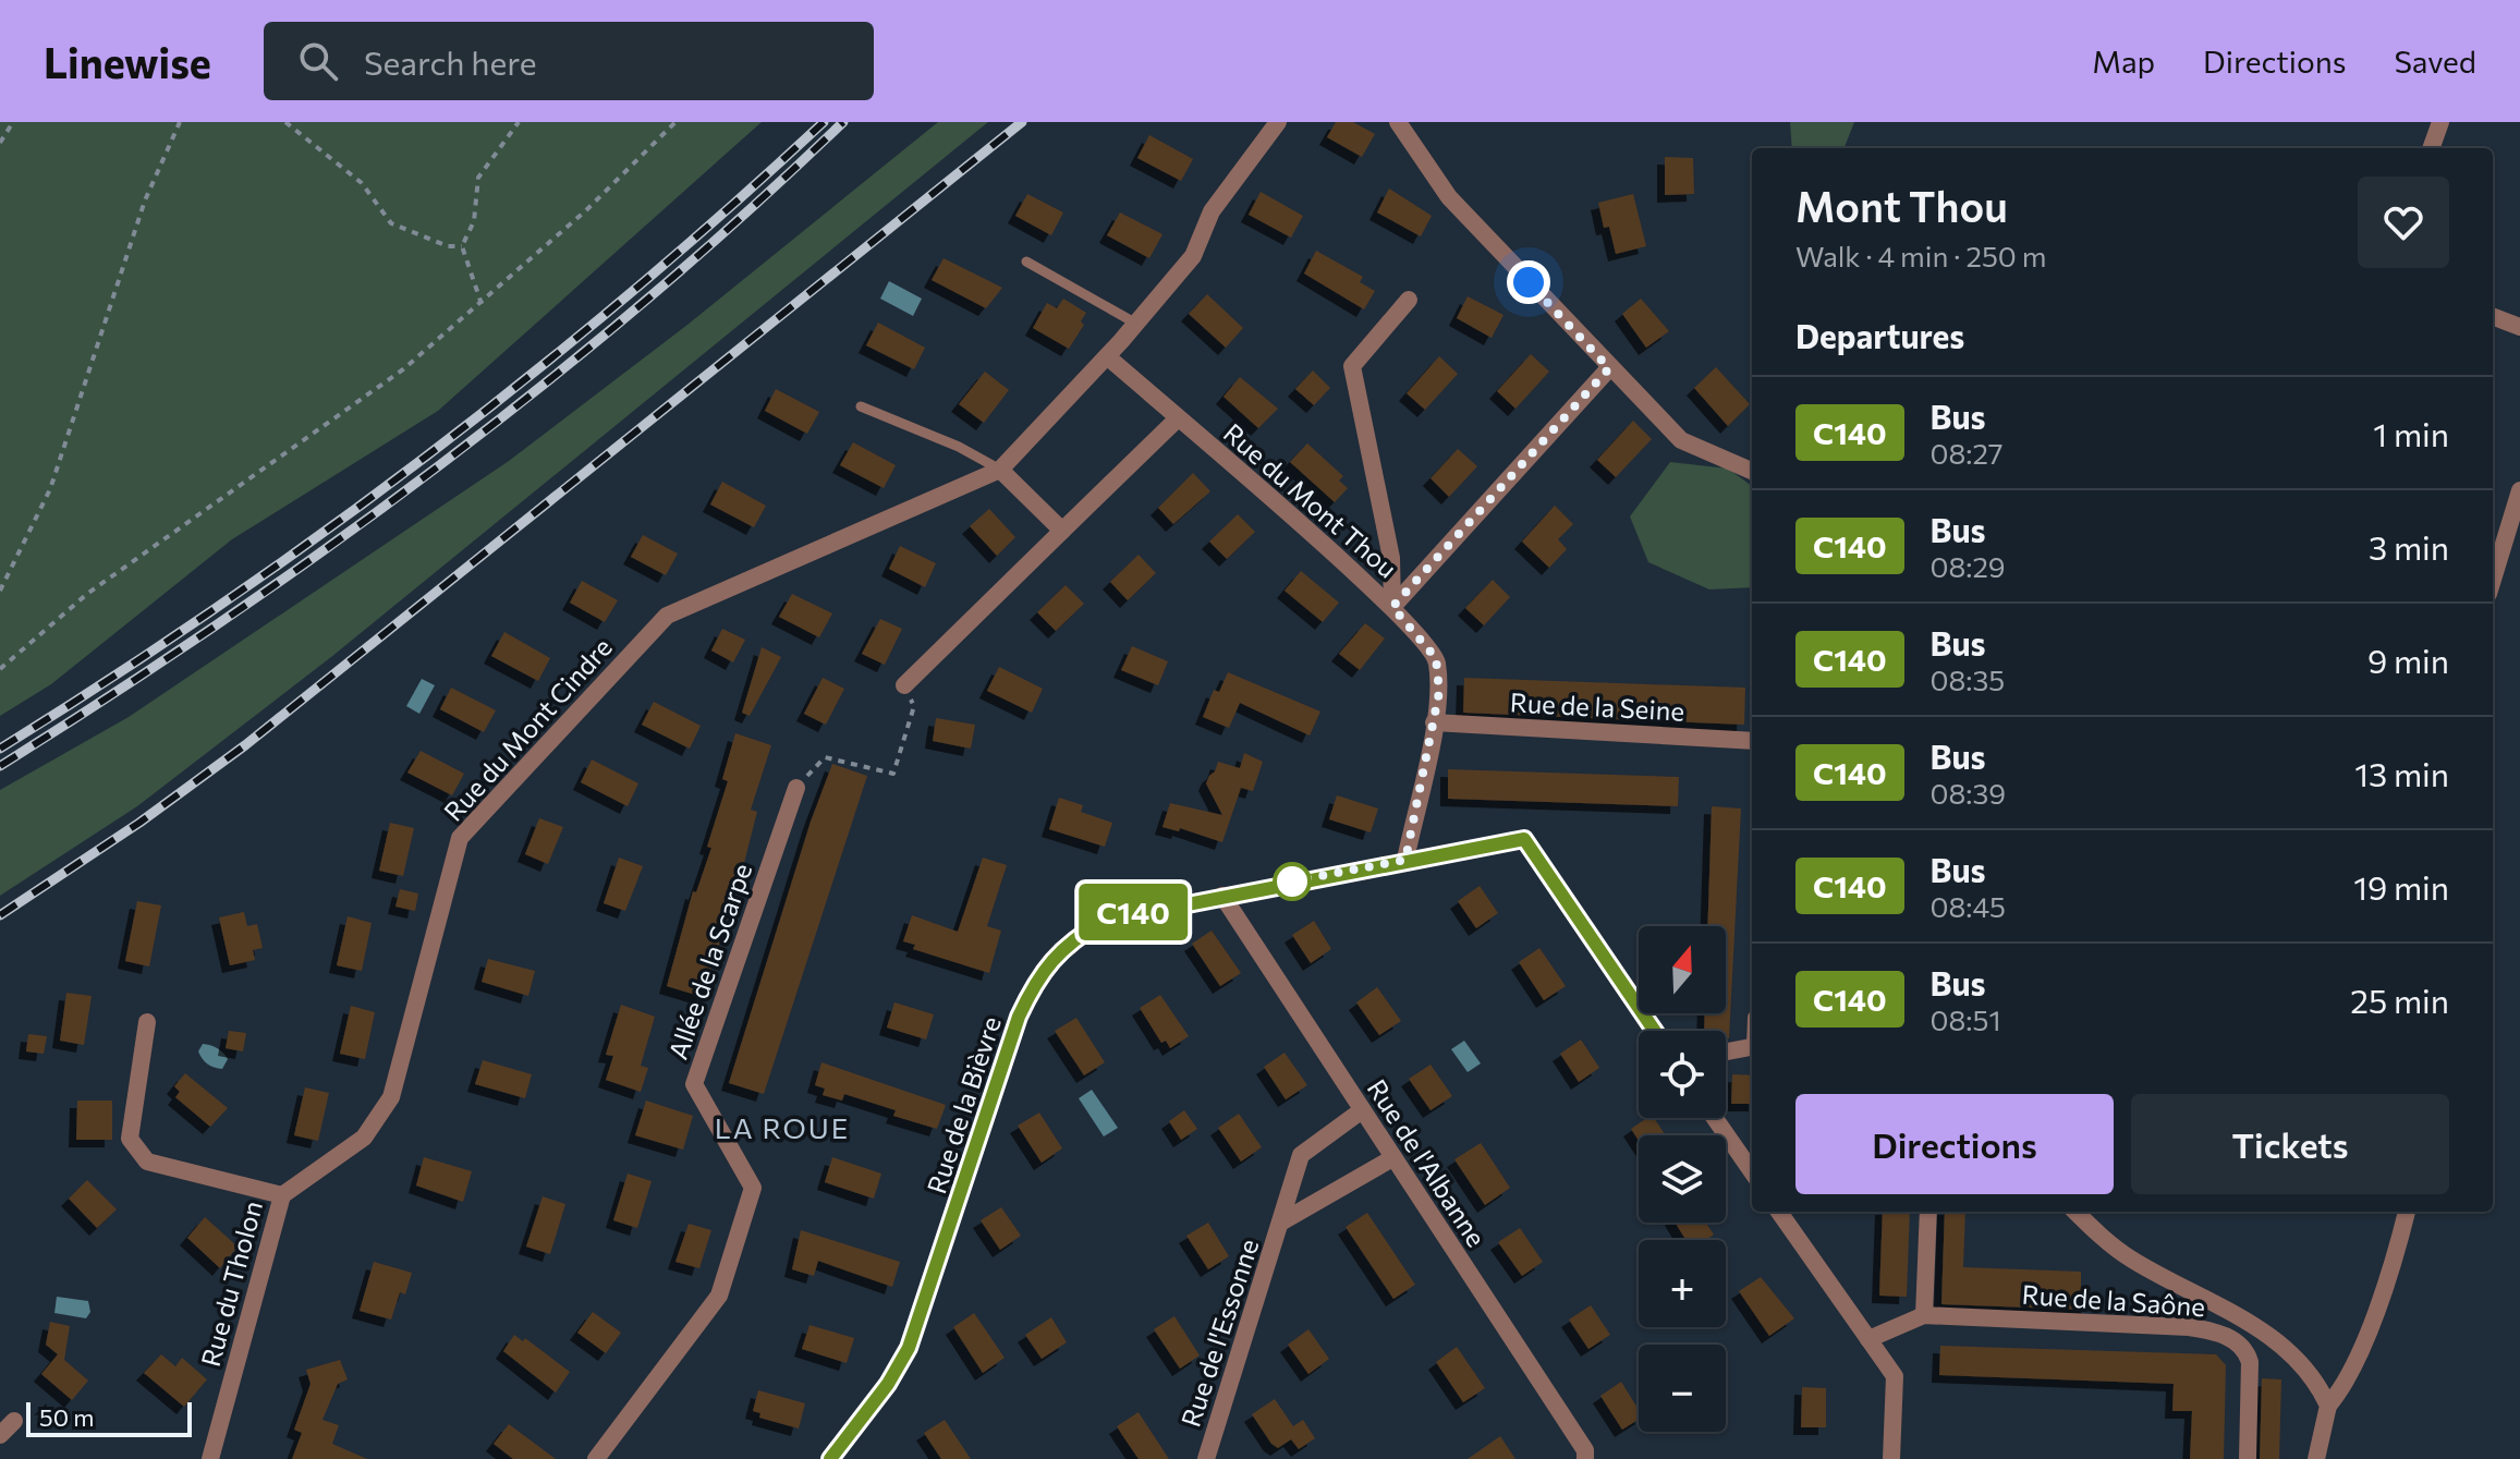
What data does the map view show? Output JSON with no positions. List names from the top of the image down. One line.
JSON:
{"streets":{"street":["Rue du Mont Thou","Rue de la Seine","Rue du Mont Cindre","Allée de la Scarpe","Rue de la Bièvre","Rue de l'Albanne","Rue du Tholon","Rue de la Saône","Rue de l'Essonne"]},"crossings":[["Rue du Mont Thou","Rue de la Seine"],["Rue du Mont Thou","Rue du Mont Cindre"],["Rue du Mont Thou","Rue de la Bièvre"],["Rue du Mont Cindre","Rue du Tholon"],["Rue de la Bièvre","Rue de l'Albanne"],["Rue de l'Albanne","Rue de l'Essonne"]],"districts":["LA ROUE"],"lines":["bus line C140"],"scale_bar":"50 m","north":"top","page":{"header":"Linewise","search":"Search here","nav":["Map","Directions","Saved"],"on_map":"C140","heading":[["Mont Thou","Walk · 4 min · 250 m"],"Departures"],"list":[{"mark":"C140","name":"Bus","note":"08:27","value":"1 min"},{"mark":"C140","name":"Bus","note":"08:29","value":"3 min"},{"mark":"C140","name":"Bus","note":"08:35","value":"9 min"},{"mark":"C140","name":"Bus","note":"08:39","value":"13 min"},{"mark":"C140","name":"Bus","note":"08:45","value":"19 min"},{"mark":"C140","name":"Bus","note":"08:51","value":"25 min"}],"map_buttons":["+","−"],"buttons":["Directions","Tickets"],"scale":"50 m"}}
